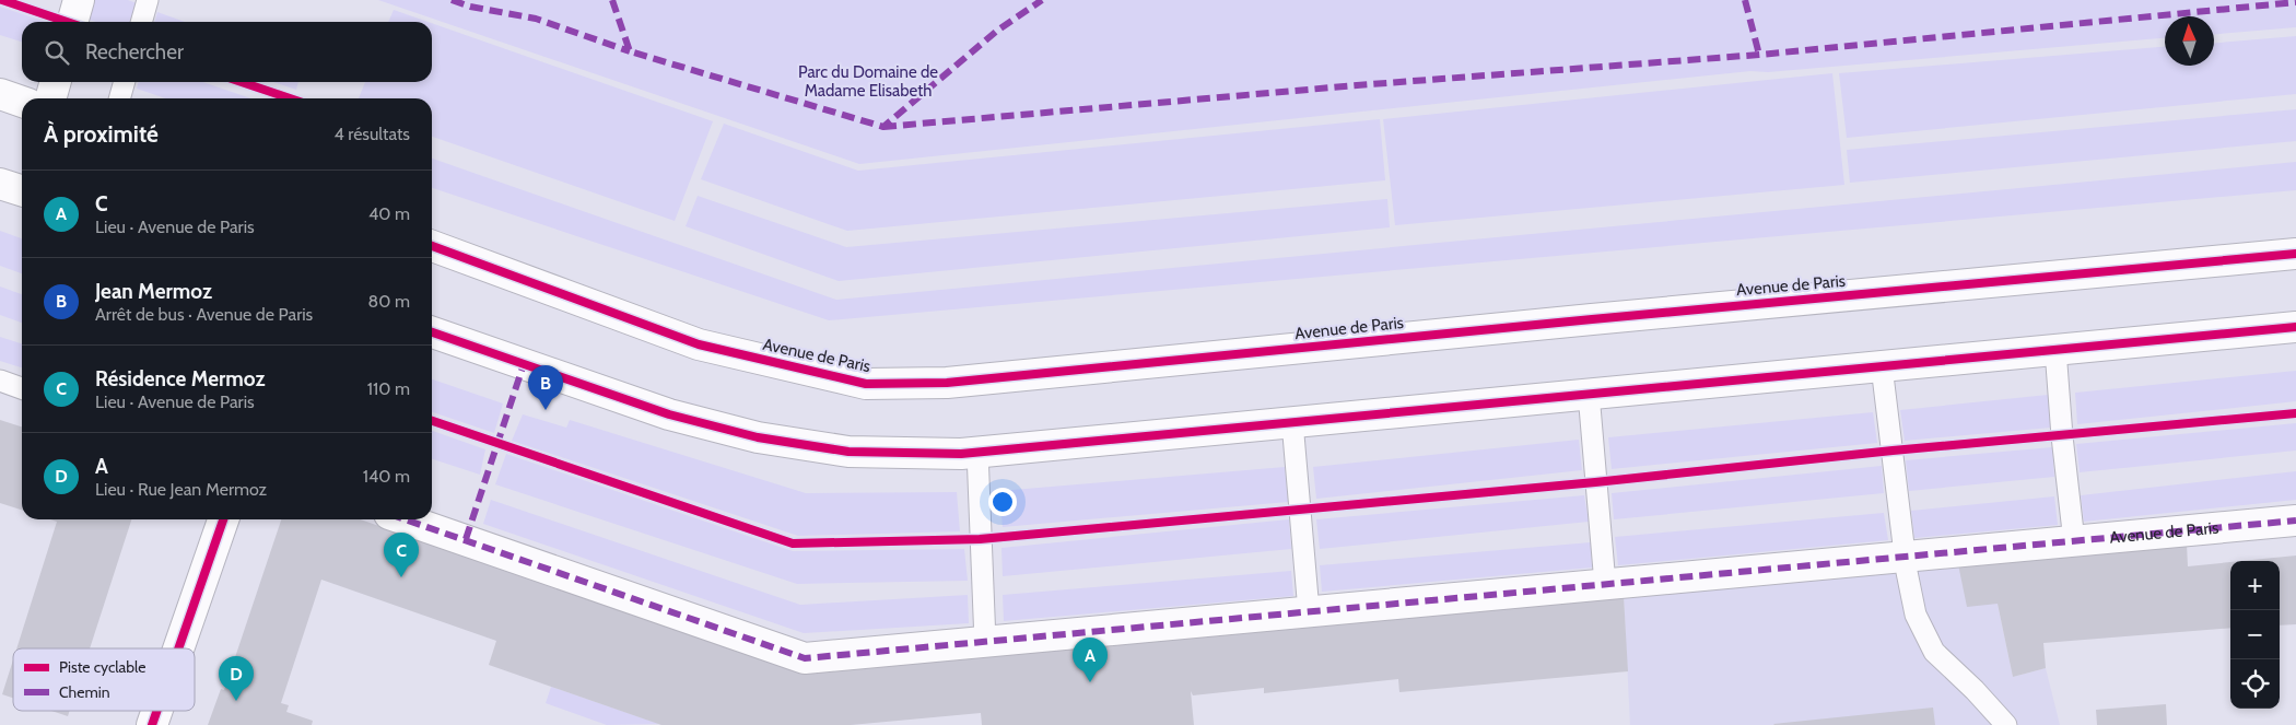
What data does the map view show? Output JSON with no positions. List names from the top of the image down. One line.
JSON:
{"streets":{"main road":["Avenue de Paris"]},"parks":["Parc du Domaine de Madame Elisabeth"],"legend":["Piste cyclable","Chemin"],"north":"top","page":{"search":"Rechercher","heading":["À proximité","4 résultats"],"list":[{"mark":"A","name":"C","note":"Lieu · Avenue de Paris","value":"40 m"},{"mark":"B","name":"Jean Mermoz","note":"Arrêt de bus · Avenue de Paris","value":"80 m"},{"mark":"C","name":"Résidence Mermoz","note":"Lieu · Avenue de Paris","value":"110 m"},{"mark":"D","name":"A","note":"Lieu · Rue Jean Mermoz","value":"140 m"}],"pins":["B","C","A","D"],"map_buttons":["+","−"]}}
